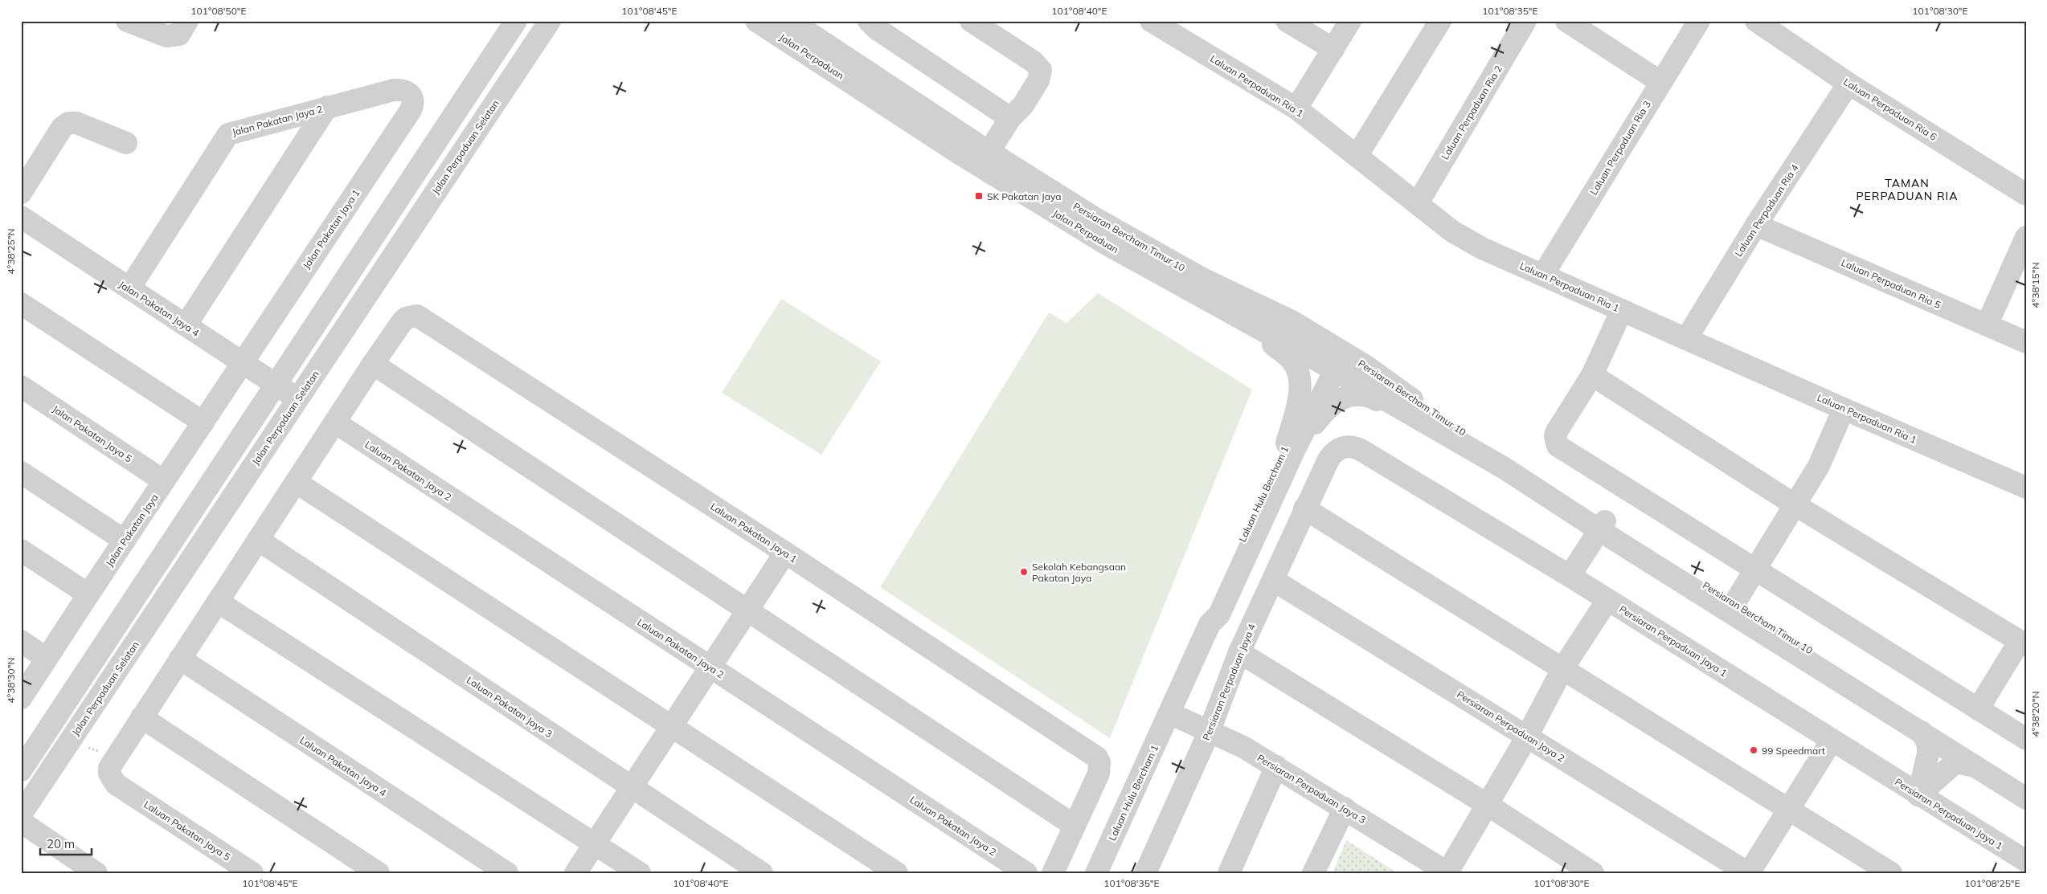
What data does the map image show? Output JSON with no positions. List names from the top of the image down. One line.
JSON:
{"streets":{"street":["Jalan Perpaduan","Laluan Perpaduan Ria 1","Laluan Perpaduan Ria 6","Laluan Perpaduan Ria 2","Jalan Pakatan Jaya 2","Jalan Perpaduan Selatan","Laluan Perpaduan Ria 3","Laluan Perpaduan Ria 4","Jalan Pakatan Jaya 1","Persiaran Bercham Timur 10","Laluan Perpaduan Ria 5","Jalan Pakatan Jaya 4","Jalan Pakatan Jaya 5","Laluan Pakatan Jaya 2","Laluan Hulu Bercham 1","Jalan Pakatan Jaya","Laluan Pakatan Jaya 1","Persiaran Perpaduan Jaya 1","Persiaran Perpaduan Jaya 4","Laluan Pakatan Jaya 3","Persiaran Perpaduan Jaya 2","Laluan Pakatan Jaya 4","Persiaran Perpaduan Jaya 3","Laluan Pakatan Jaya 5"]},"crossings":[["Jalan Perpaduan","Persiaran Bercham Timur 10"],["Jalan Perpaduan","Laluan Hulu Bercham 1"],["Laluan Perpaduan Ria 1","Laluan Perpaduan Ria 2"],["Laluan Perpaduan Ria 1","Laluan Perpaduan Ria 3"],["Laluan Perpaduan Ria 1","Laluan Perpaduan Ria 4"],["Laluan Perpaduan Ria 6","Laluan Perpaduan Ria 4"],["Jalan Pakatan Jaya 2","Jalan Pakatan Jaya 1"],["Jalan Pakatan Jaya 2","Jalan Pakatan Jaya 4"],["Jalan Perpaduan Selatan","Jalan Pakatan Jaya 4"],["Laluan Perpaduan Ria 4","Laluan Perpaduan Ria 5"],["Jalan Pakatan Jaya 1","Jalan Pakatan Jaya 4"],["Jalan Pakatan Jaya 1","Jalan Pakatan Jaya"],["Persiaran Bercham Timur 10","Laluan Hulu Bercham 1"],["Jalan Pakatan Jaya 4","Jalan Pakatan Jaya"],["Jalan Pakatan Jaya 5","Jalan Pakatan Jaya"],["Laluan Pakatan Jaya 2","Laluan Pakatan Jaya 1"],["Laluan Hulu Bercham 1","Persiaran Perpaduan Jaya 3"],["Laluan Pakatan Jaya 1","Laluan Pakatan Jaya 3"],["Laluan Pakatan Jaya 1","Laluan Pakatan Jaya 4"],["Laluan Pakatan Jaya 1","Laluan Pakatan Jaya 5"],["Persiaran Perpaduan Jaya 1","Persiaran Perpaduan Jaya 4"],["Persiaran Perpaduan Jaya 4","Persiaran Perpaduan Jaya 2"],["Persiaran Perpaduan Jaya 4","Persiaran Perpaduan Jaya 3"]],"districts":["TAMAN PERPADUAN RIA"],"places":{"transit":["SK Pakatan Jaya"],"other":["Sekolah Kebangsaan Pakatan Jaya","99 Speedmart"]},"scale_bar":"20 m","coordinates":["101°08'50\"E","101°08'45\"E","101°08'40\"E","101°08'35\"E","101°08'30\"E","4°38'25\"N","4°38'15\"N","4°38'30\"N","4°38'20\"N","101°08'25\"E"]}
